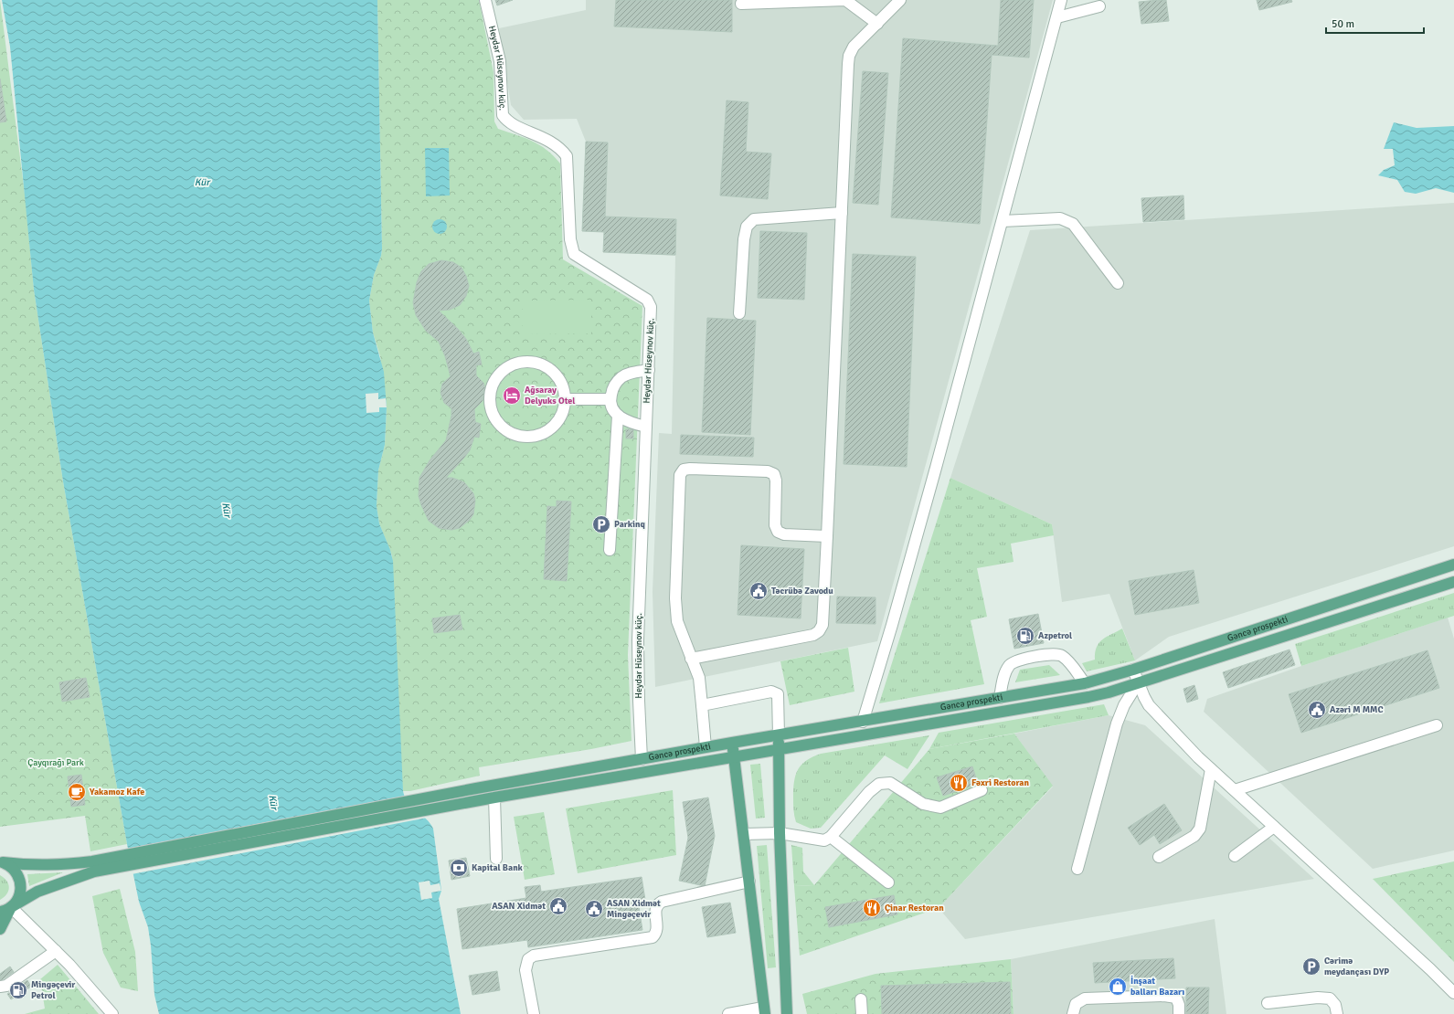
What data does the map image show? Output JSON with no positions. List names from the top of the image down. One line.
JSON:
{"streets":{"main road":["Gəncə prospekti"],"street":["Heydər Hüseynov küç."]},"crossings":[["Heydər Hüseynov küç.","Gəncə prospekti"]],"water":["Kür"],"parks":["Çayqırağı Park"],"places":{"hotel":["Ağsaray Delyuks Otel"],"parking":["Parkinq","Cərimə meydançası DYP"],"public building":["Təcrübə Zavodu","Azəri M MMC","ASAN Xidmət","ASAN Xidmət Mingəçevir"],"fuel station":["Azpetrol","Mingəçevir Petrol"],"restaurant":["Fəxri Restoran","Çinar Restoran"],"cafe":["Yakamoz Kafe"],"bank":["Kapital Bank"],"shop":["İnşaat balları Bazarı"]},"scale_bar":"50 m"}
